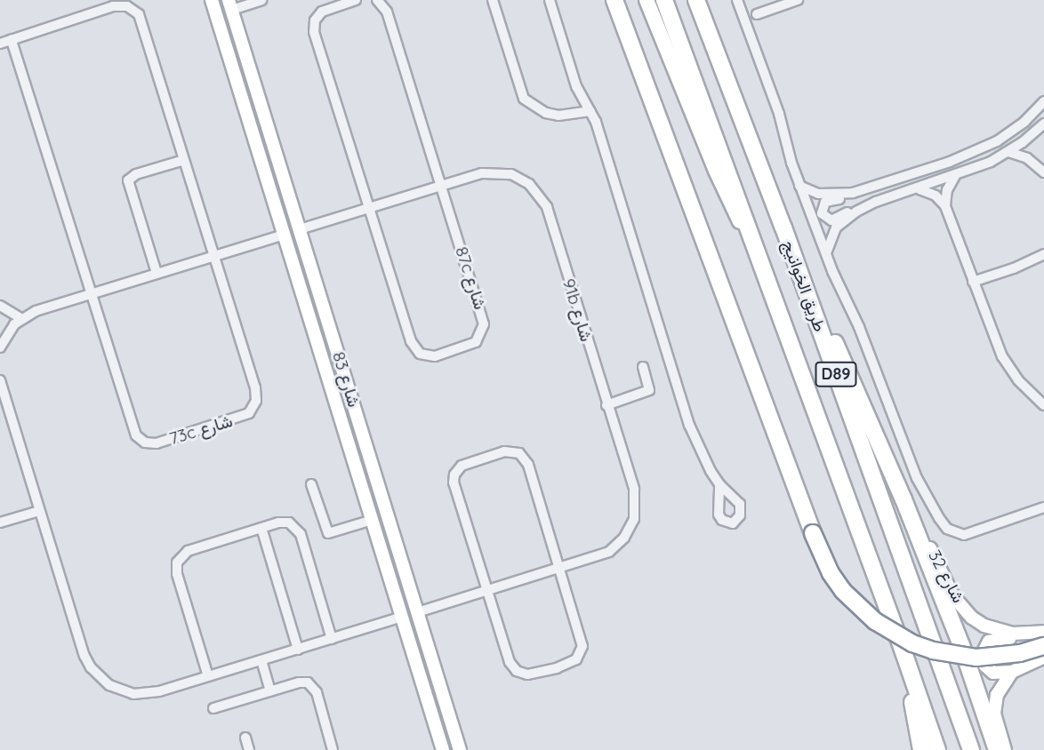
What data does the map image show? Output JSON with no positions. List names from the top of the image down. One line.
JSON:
{"streets":{"highway":["طريق الخوانيج","D89"],"street":["87c شارع","91b شارع","شارع 83","73c شارع","شارع 32"]},"crossings":[["87c شارع","91b شارع"],["91b شارع","شارع 83"]]}
